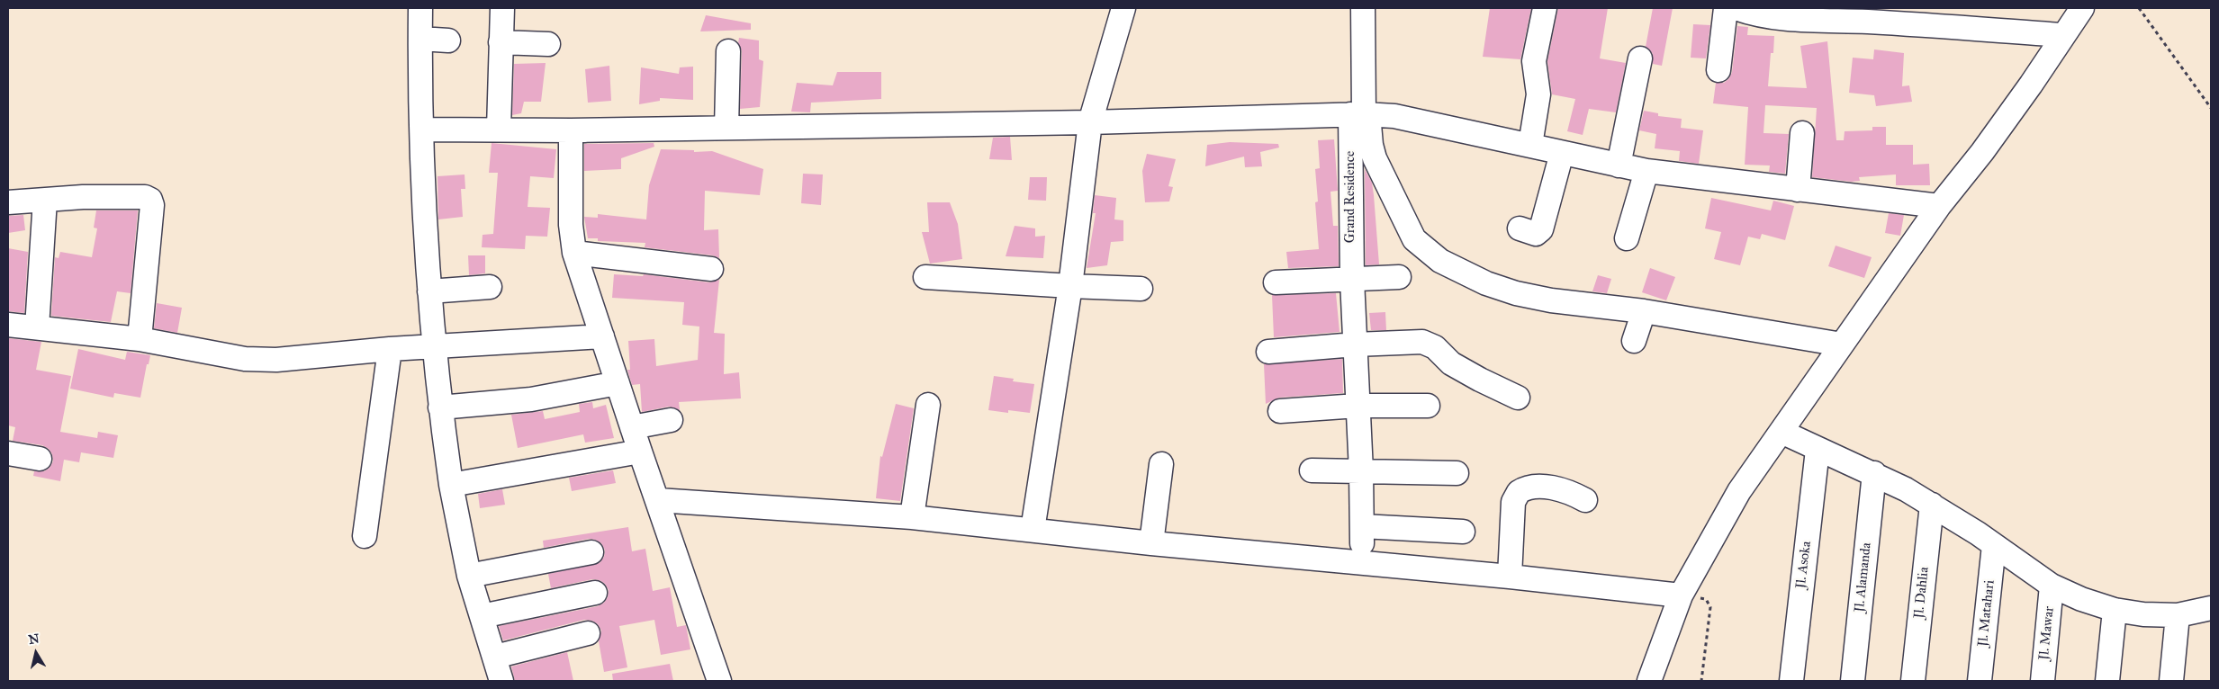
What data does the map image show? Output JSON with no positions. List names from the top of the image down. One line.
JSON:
{"streets":{"street":["Grand Residence","Jl. Asoka","Jl. Alamanda","Jl. Dahlia","Jl. Matahari","Jl. Mawar"]},"north":"top"}
